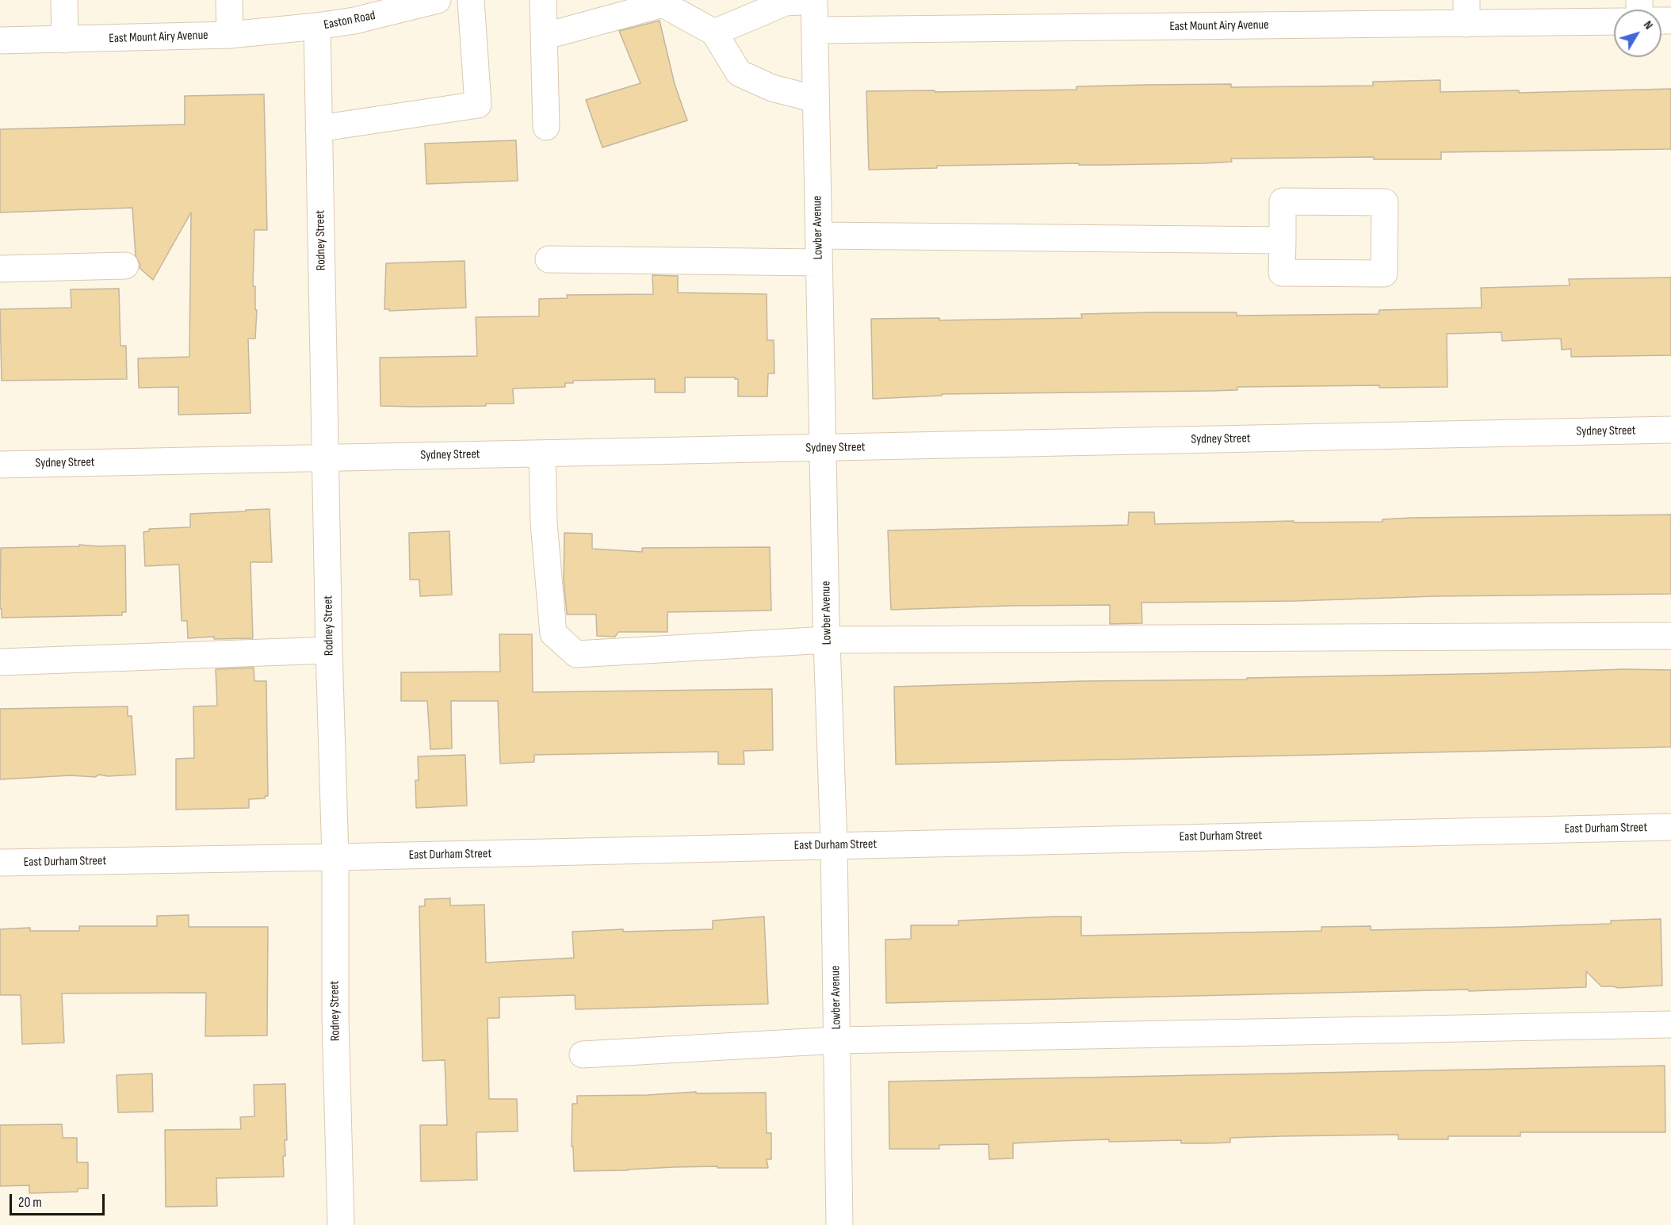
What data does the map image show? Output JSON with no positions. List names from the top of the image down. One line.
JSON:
{"streets":{"street":["Easton Road","East Mount Airy Avenue","Lowber Avenue","Rodney Street","Sydney Street","East Durham Street"]},"crossings":[["Easton Road","East Mount Airy Avenue"],["Easton Road","Rodney Street"],["East Mount Airy Avenue","Lowber Avenue"],["East Mount Airy Avenue","Rodney Street"],["Lowber Avenue","Sydney Street"],["Lowber Avenue","East Durham Street"],["Rodney Street","Sydney Street"],["Rodney Street","East Durham Street"]],"scale_bar":"20 m","north":"top right"}
